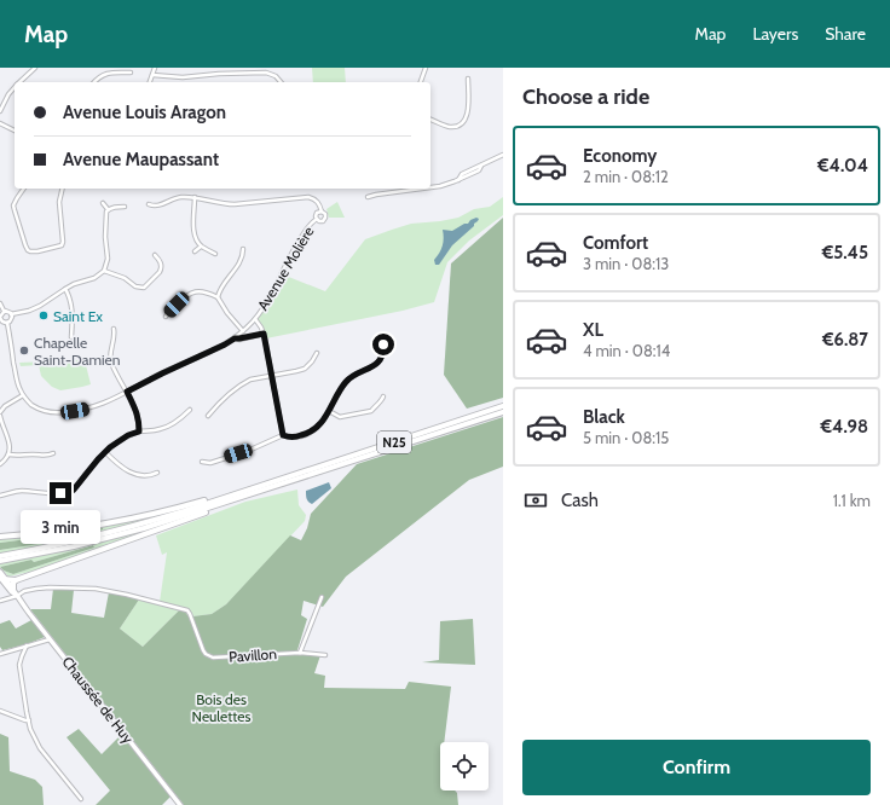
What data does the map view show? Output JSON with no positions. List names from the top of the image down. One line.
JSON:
{"streets":{"highway":["N25"],"main road":["Chaussée de Huy"],"street":["Avenue Molière","Pavillon"]},"crossings":[["Pavillon","Chaussée de Huy"]],"parks":["Bois des Neulettes"],"places":["Saint Ex","Chapelle Saint-Damien"],"page":{"header":"Map","nav":["Map","Layers","Share"],"heading":"Choose a ride","banner":["Avenue Louis Aragon","Avenue Maupassant"],"list":[{"name":"Economy","note":"2 min · 08:12","value":"€4.04"},{"name":"Comfort","note":"3 min · 08:13","value":"€5.45"},{"name":"XL","note":"4 min · 08:14","value":"€6.87"},{"name":"Black","note":"5 min · 08:15","value":"€4.98"}],"pay":["Cash","1.1 km"],"bubble":"3 min","buttons":"Confirm"}}
